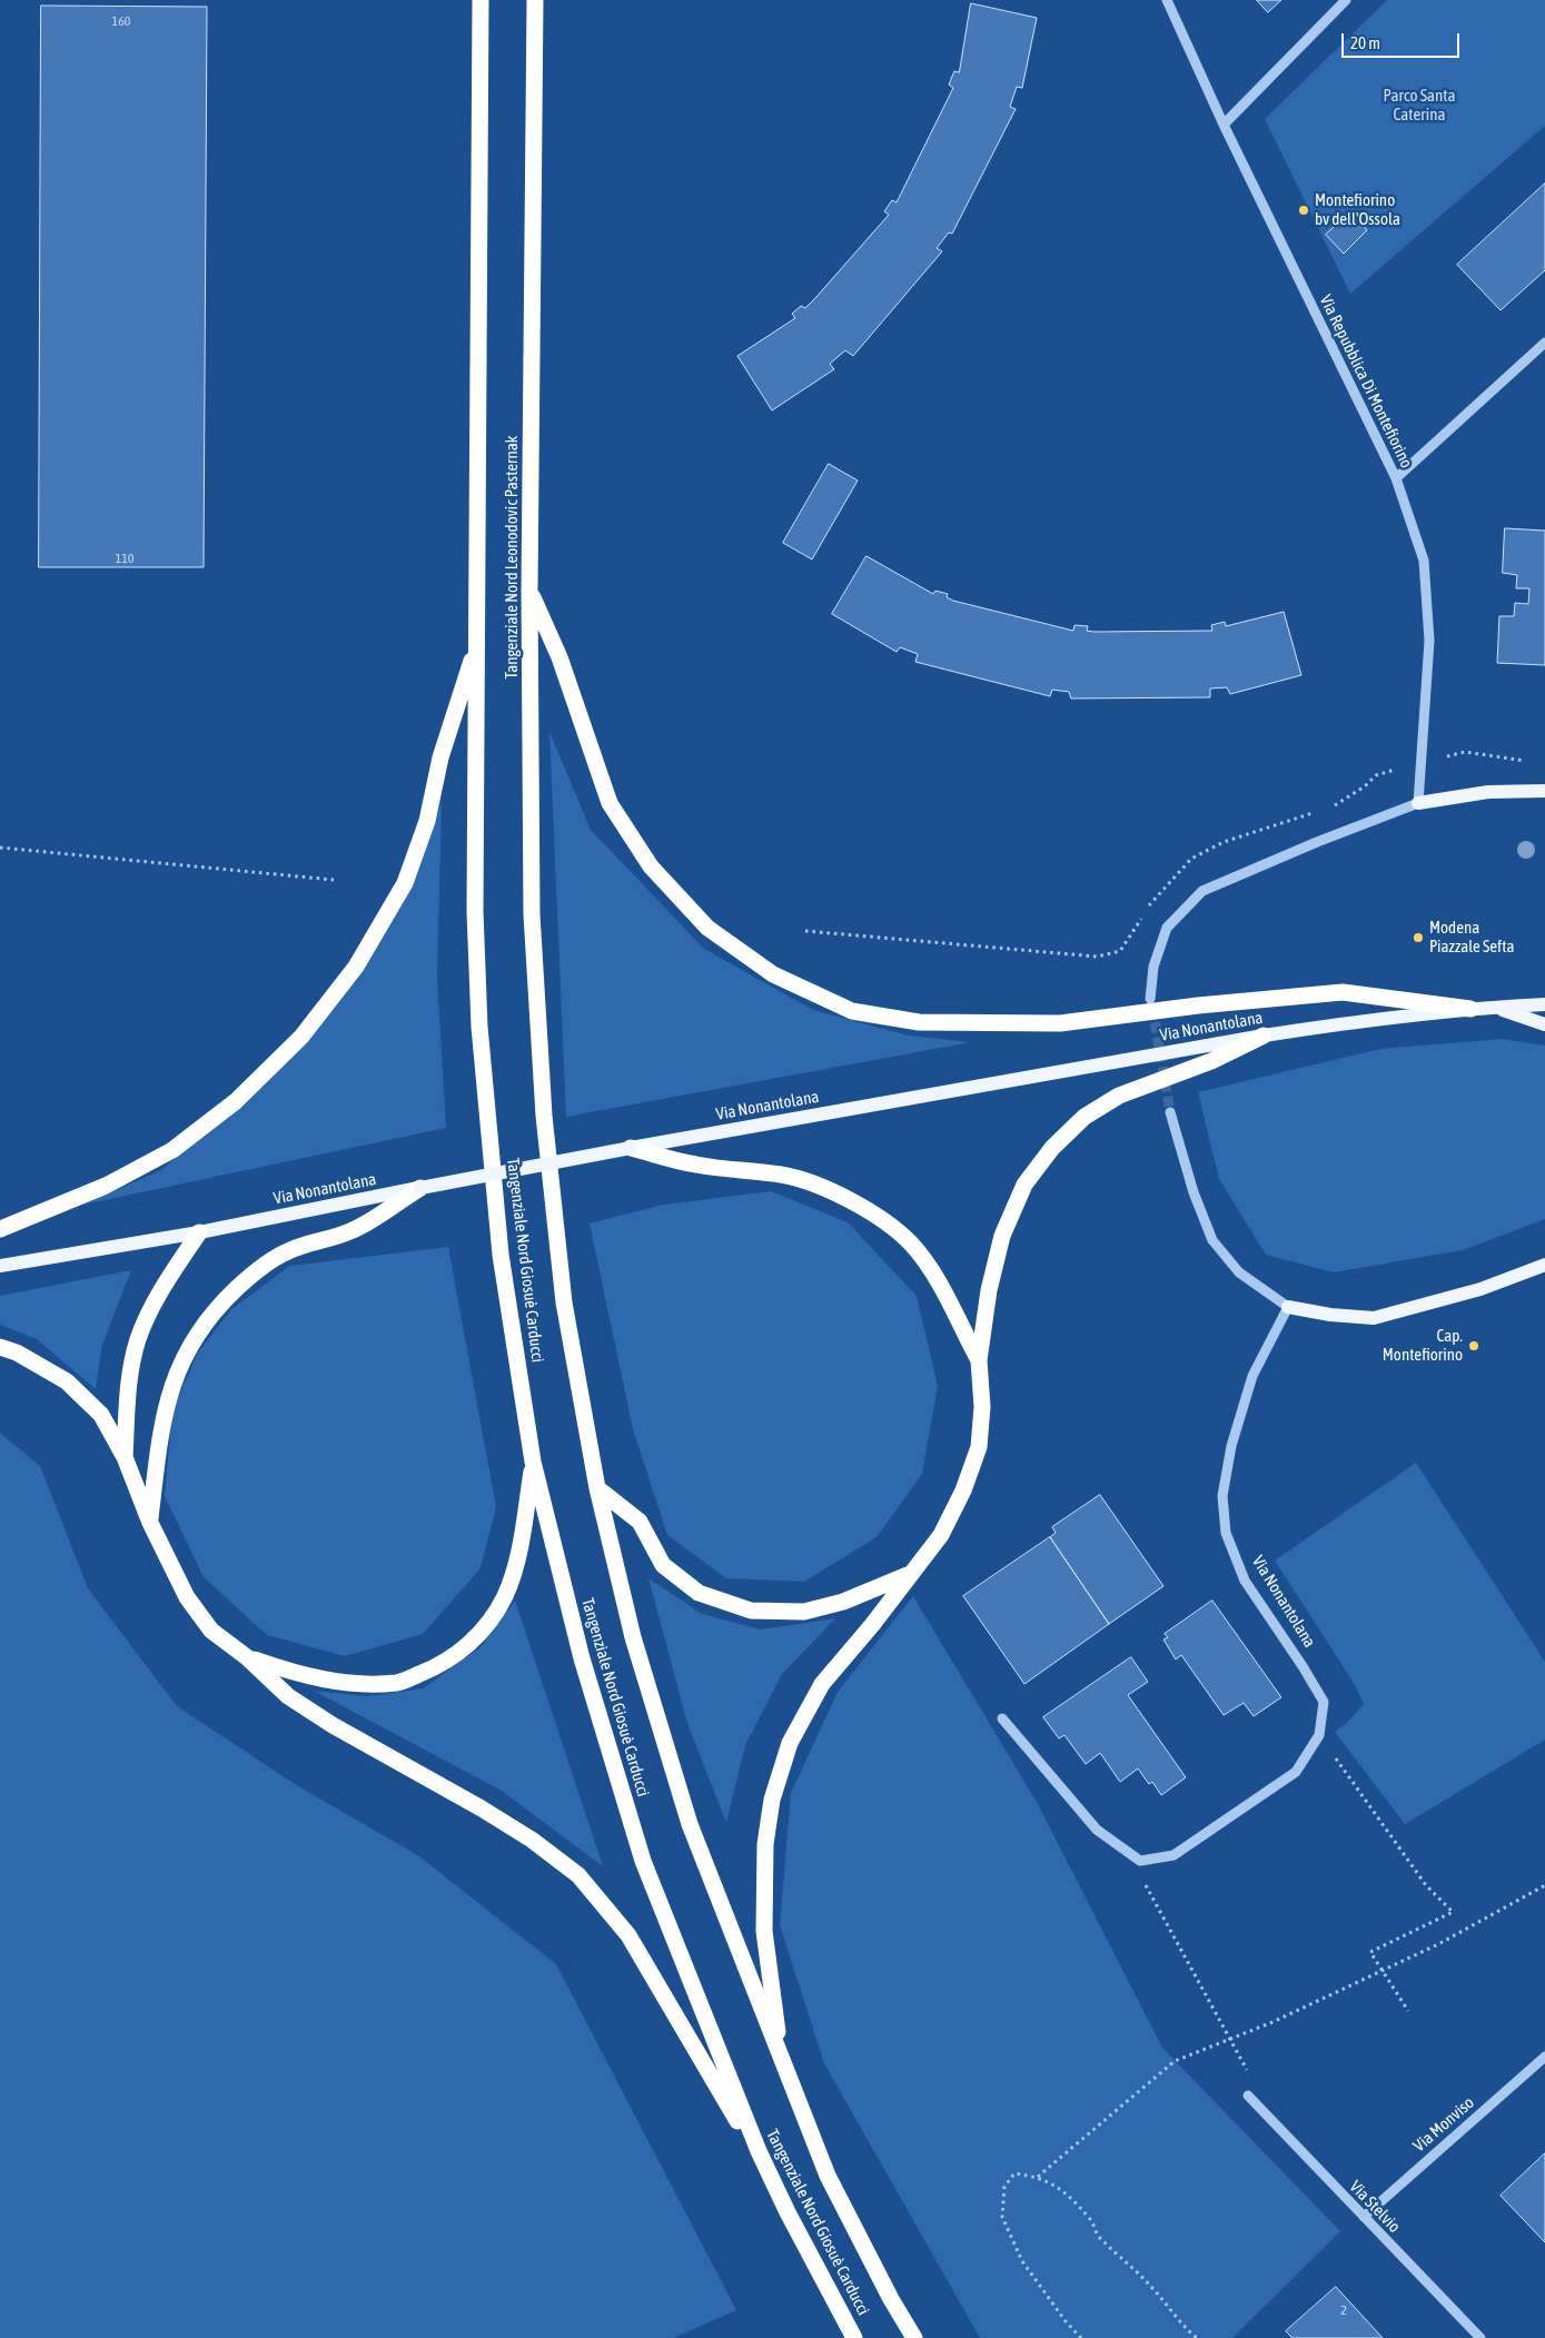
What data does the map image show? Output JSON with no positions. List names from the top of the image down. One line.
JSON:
{"streets":{"highway":["Tangenziale Nord Leonodovic Pasternak","Tangenziale Nord Giosuè Carducci"],"main road":["Via Nonantolana"],"street":["Via Repubblica Di Montefiorino","Via Monviso","Via Stelvio"]},"crossings":[["Tangenziale Nord Leonodovic Pasternak","Tangenziale Nord Giosuè Carducci"],["Via Monviso","Via Stelvio"]],"parks":["Parco Santa Caterina"],"places":["Montefiorino bv dell'Ossola","Modena Piazzale Sefta","Cap. Montefiorino"],"house_numbers":["160","110","2"],"scale_bar":"20 m"}
